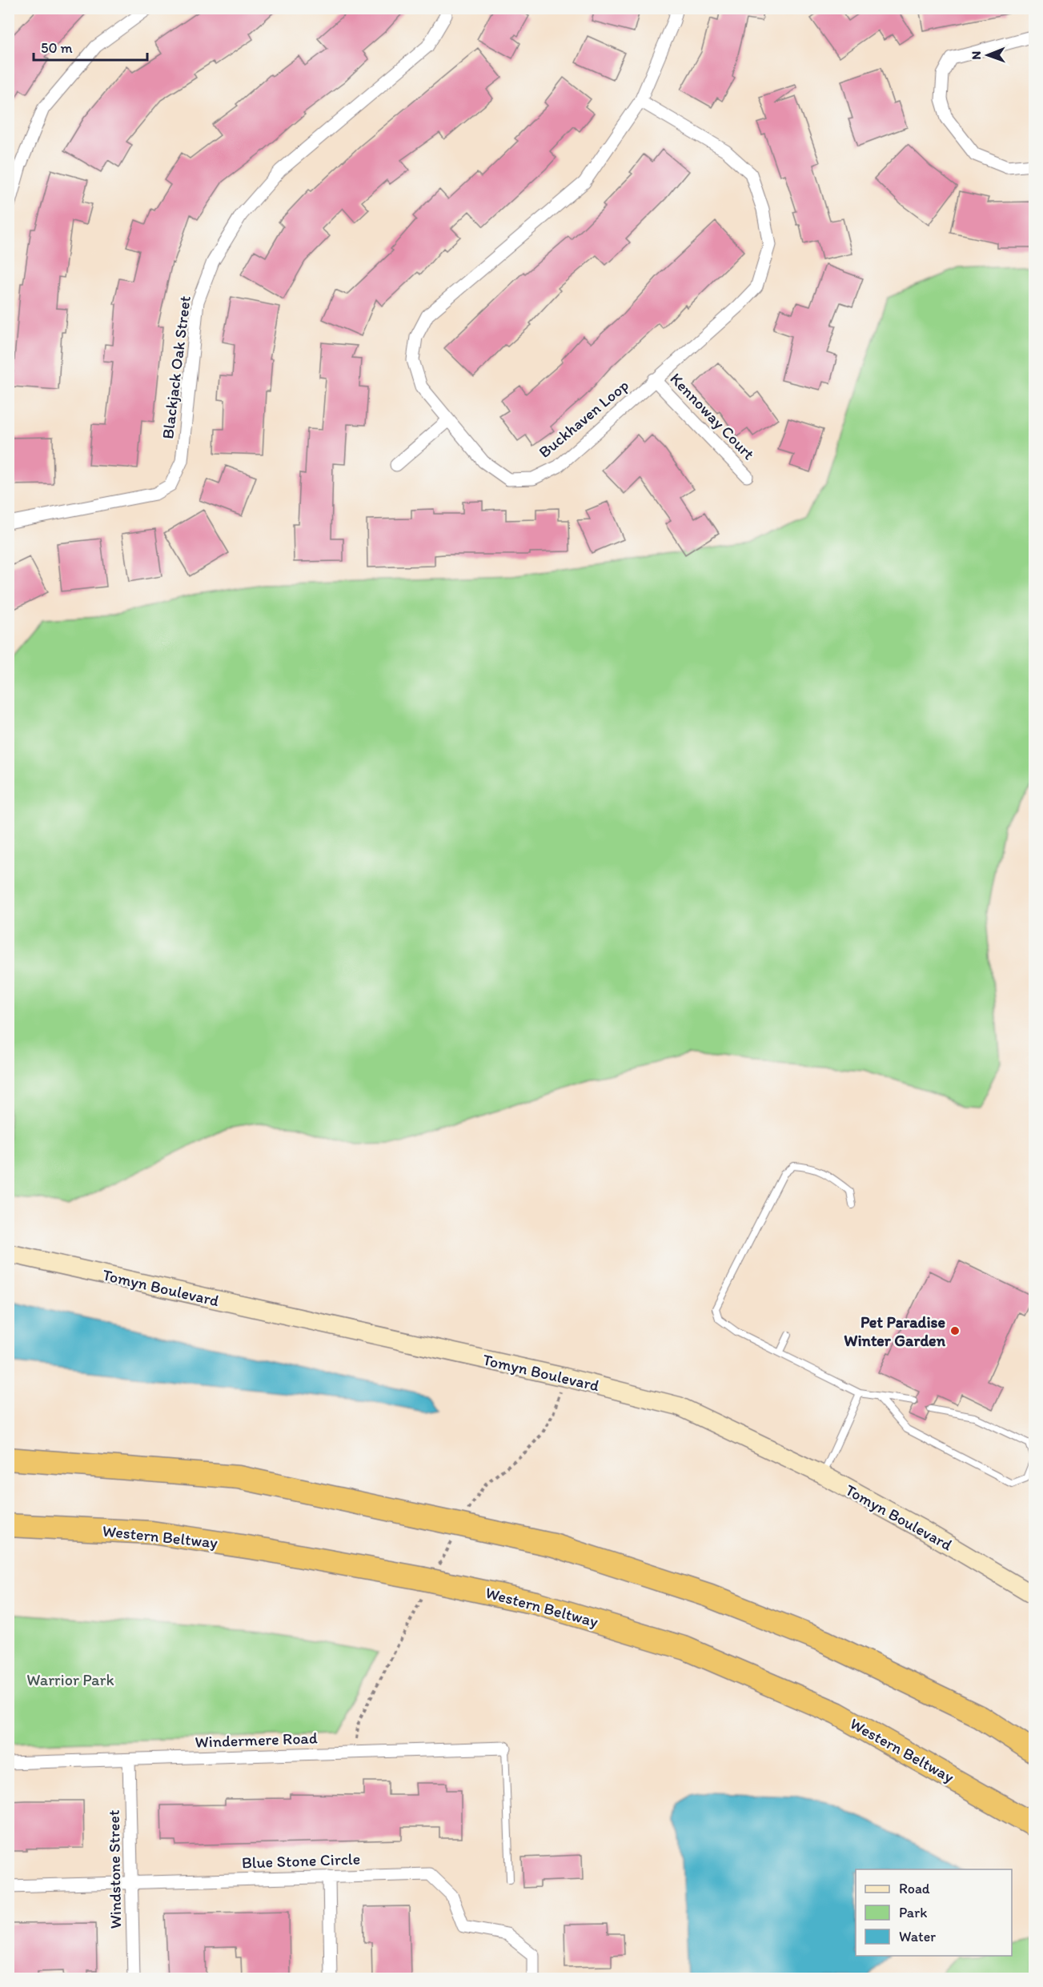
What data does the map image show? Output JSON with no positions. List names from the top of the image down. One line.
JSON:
{"streets":{"highway":["Western Beltway"],"street":["Blackjack Oak Street","Kennoway Court","Buckhaven Loop","Tomyn Boulevard","Windermere Road","Blue Stone Circle","Windstone Street"]},"crossings":[["Kennoway Court","Buckhaven Loop"],["Windermere Road","Windstone Street"],["Blue Stone Circle","Windstone Street"]],"parks":["Warrior Park"],"places":["Pet Paradise Winter Garden"],"legend":["Road","Park","Water"],"scale_bar":"50 m","north":"left"}
